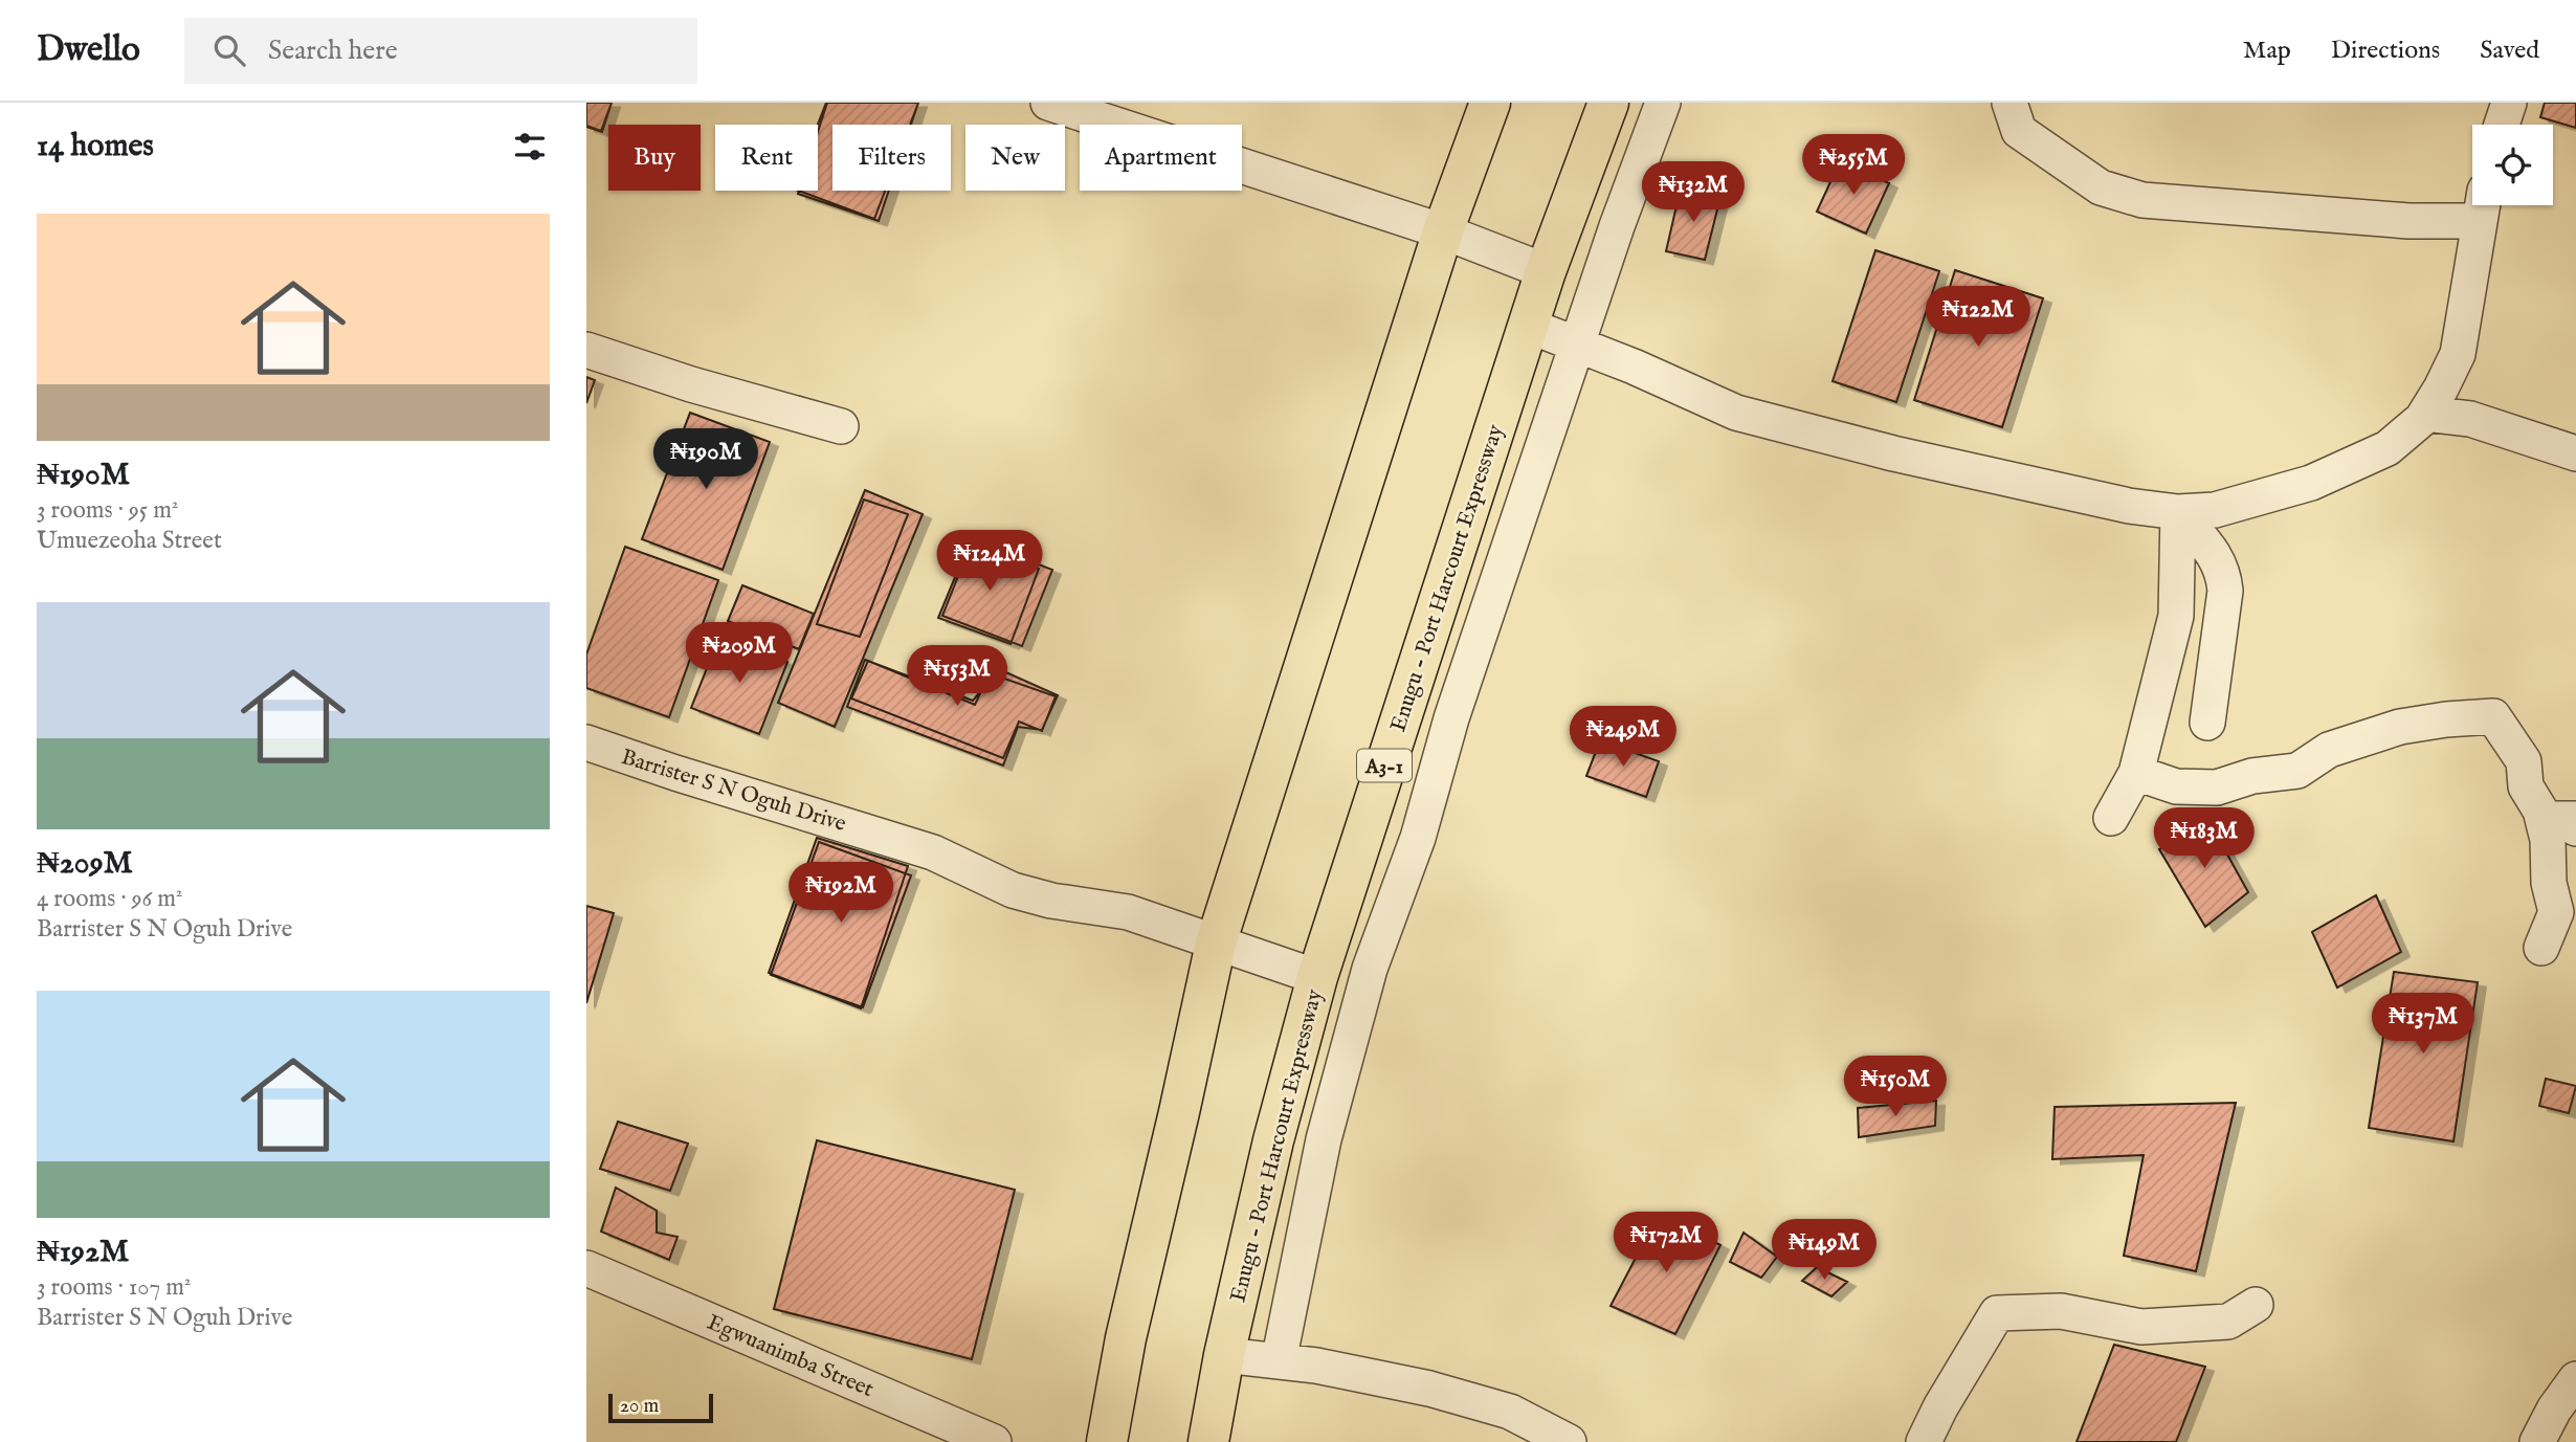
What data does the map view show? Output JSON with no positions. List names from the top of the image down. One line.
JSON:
{"streets":{"highway":["Enugu - Port Harcourt Expressway","A3-1"],"street":["Barrister S N Oguh Drive","Egwuanimba Street"]},"crossings":[["Enugu - Port Harcourt Expressway","Barrister S N Oguh Drive"]],"scale_bar":"20 m","page":{"header":"Dwello","search":"Search here","nav":["Map","Directions","Saved"],"heading":"14 homes","chip":["Buy","Rent","Filters","New","Apartment"],"price":["₦255M","₦132M","₦122M","₦190M","₦124M","₦209M","₦153M","₦249M","₦183M","₦192M","₦137M","₦150M","₦172M","₦149M"],"list":[{"name":"₦190M","note":"3 rooms · 95 m² · Umuezeoha Street"},{"name":"₦209M","note":"4 rooms · 96 m² · Barrister S N Oguh Drive"},{"name":"₦192M","note":"3 rooms · 107 m² · Barrister S N Oguh Drive"}],"scale":"20 m"}}
